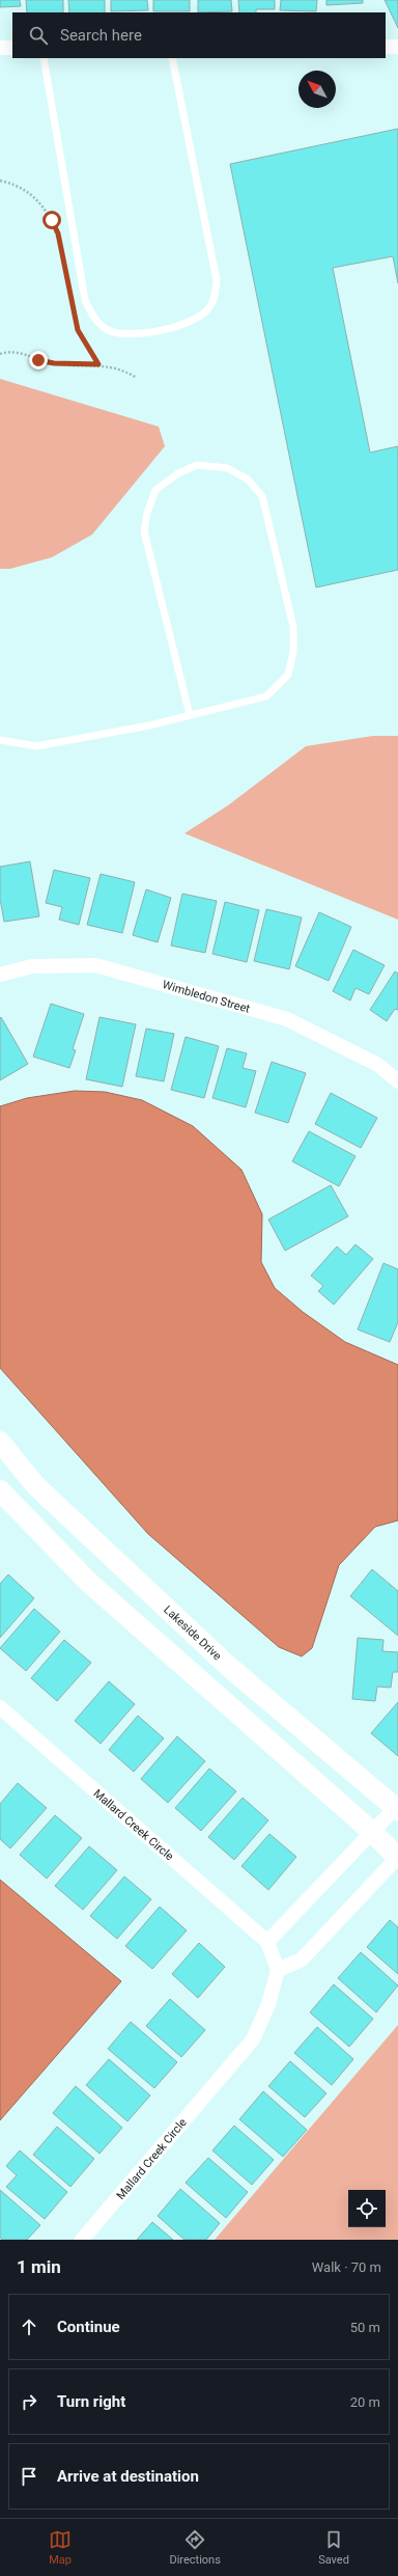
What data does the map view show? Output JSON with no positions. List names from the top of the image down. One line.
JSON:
{"streets":{"street":["Wimbledon Street","Lakeside Drive","Mallard Creek Circle"]},"north":"top left","page":{"search":"Search here","heading":["1 min","Walk · 70 m"],"list":[["Continue","50 m"],["Turn right","20 m"],"Arrive at destination"],"nav":["Map","Directions","Saved"]}}
